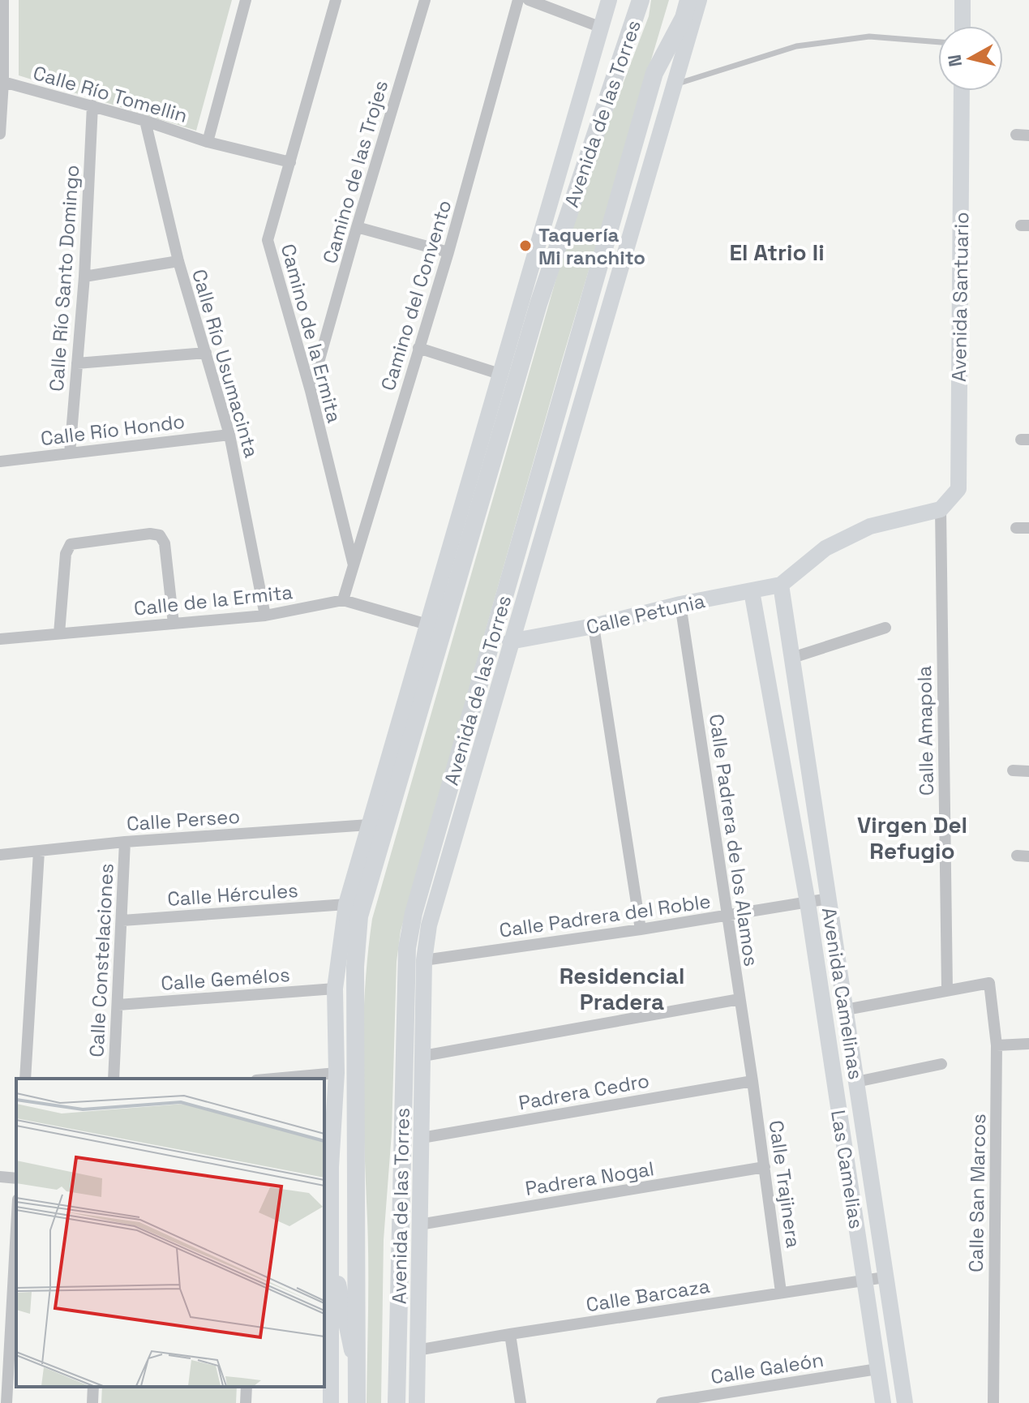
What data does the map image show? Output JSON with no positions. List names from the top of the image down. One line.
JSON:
{"streets":{"main road":["Avenida de las Torres"],"street":["Calle Río Tomellin","Camino de las Trojes","Calle Río Santo Domingo","Camino del Convento","Avenida Santuario","Camino de la Ermita","Calle Río Usumacinta","Calle Río Hondo","Calle de la Ermita","Calle Petunia","Calle Amapola","Calle Perseo","Calle Padrera de los Alamos","Calle Hércules","Calle Padrera del Roble","Calle Constelaciones","Calle Gemélos","Avenida Camelinas","Padrera Cedro","Las Camelias","Padrera Nogal","Calle Trajinera","Calle San Marcos","Calle Barcaza","Calle Galeón"]},"crossings":[["Calle Río Tomellin","Calle Río Santo Domingo"],["Calle Río Tomellin","Camino de la Ermita"],["Calle Río Tomellin","Calle Río Usumacinta"],["Avenida de las Torres","Calle de la Ermita"],["Avenida de las Torres","Calle Petunia"],["Avenida de las Torres","Calle Perseo"],["Avenida de las Torres","Calle Hércules"],["Avenida de las Torres","Calle Padrera del Roble"],["Avenida de las Torres","Calle Gemélos"],["Avenida de las Torres","Padrera Cedro"],["Avenida de las Torres","Padrera Nogal"],["Avenida de las Torres","Calle Barcaza"],["Camino de las Trojes","Camino de la Ermita"],["Calle Río Santo Domingo","Calle Río Hondo"],["Camino del Convento","Camino de la Ermita"],["Camino del Convento","Calle de la Ermita"],["Avenida Santuario","Calle Amapola"],["Calle Río Usumacinta","Calle Río Hondo"],["Calle Río Usumacinta","Calle de la Ermita"],["Calle Petunia","Calle Padrera de los Alamos"],["Calle Petunia","Avenida Camelinas"],["Calle Petunia","Las Camelias"],["Calle Amapola","Calle San Marcos"],["Calle Perseo","Calle Constelaciones"],["Calle Padrera de los Alamos","Calle Padrera del Roble"],["Calle Padrera de los Alamos","Padrera Cedro"],["Calle Padrera de los Alamos","Calle Trajinera"],["Calle Hércules","Calle Constelaciones"],["Calle Padrera del Roble","Avenida Camelinas"],["Calle Padrera del Roble","Las Camelias"],["Calle Constelaciones","Calle Gemélos"],["Avenida Camelinas","Calle Barcaza"],["Padrera Cedro","Calle Trajinera"],["Las Camelias","Calle Barcaza"],["Las Camelias","Calle Galeón"],["Padrera Nogal","Calle Trajinera"],["Calle Trajinera","Calle Barcaza"]],"districts":["El Atrio Ii","Virgen Del Refugio","Residencial Pradera"],"places":["Taquería Mi ranchito"],"north":"left"}
